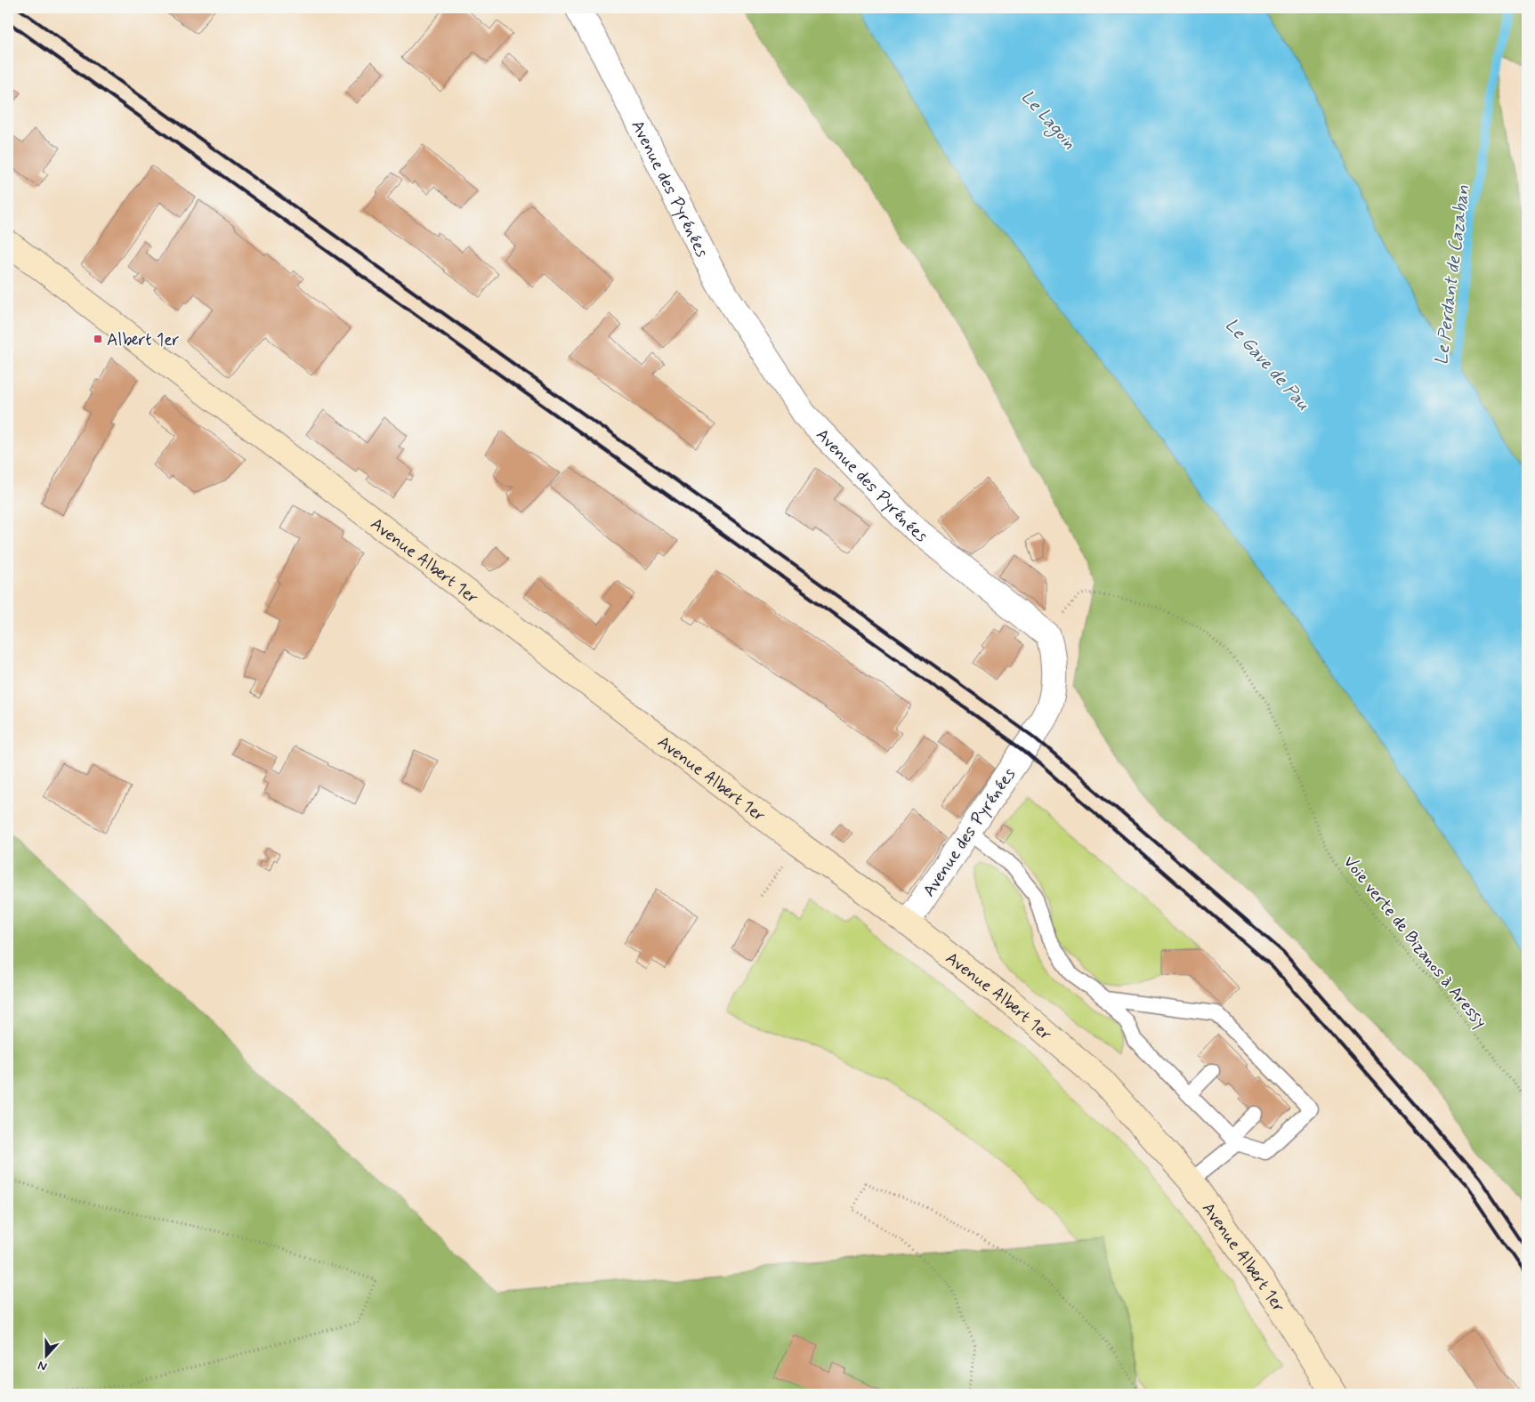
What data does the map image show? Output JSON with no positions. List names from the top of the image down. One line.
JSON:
{"streets":{"main road":["Avenue Albert 1er"],"street":["Avenue des Pyrénées"],"path":["Voie verte de Bizanos à Aressy"]},"crossings":[["Avenue des Pyrénées","Avenue Albert 1er"],["Avenue des Pyrénées","Voie verte de Bizanos à Aressy"]],"water":["Le Lagoin","Le Perdant de Cazaban","Le Gave de Pau"],"places":{"transit":["Albert 1er"]},"north":"bottom"}
